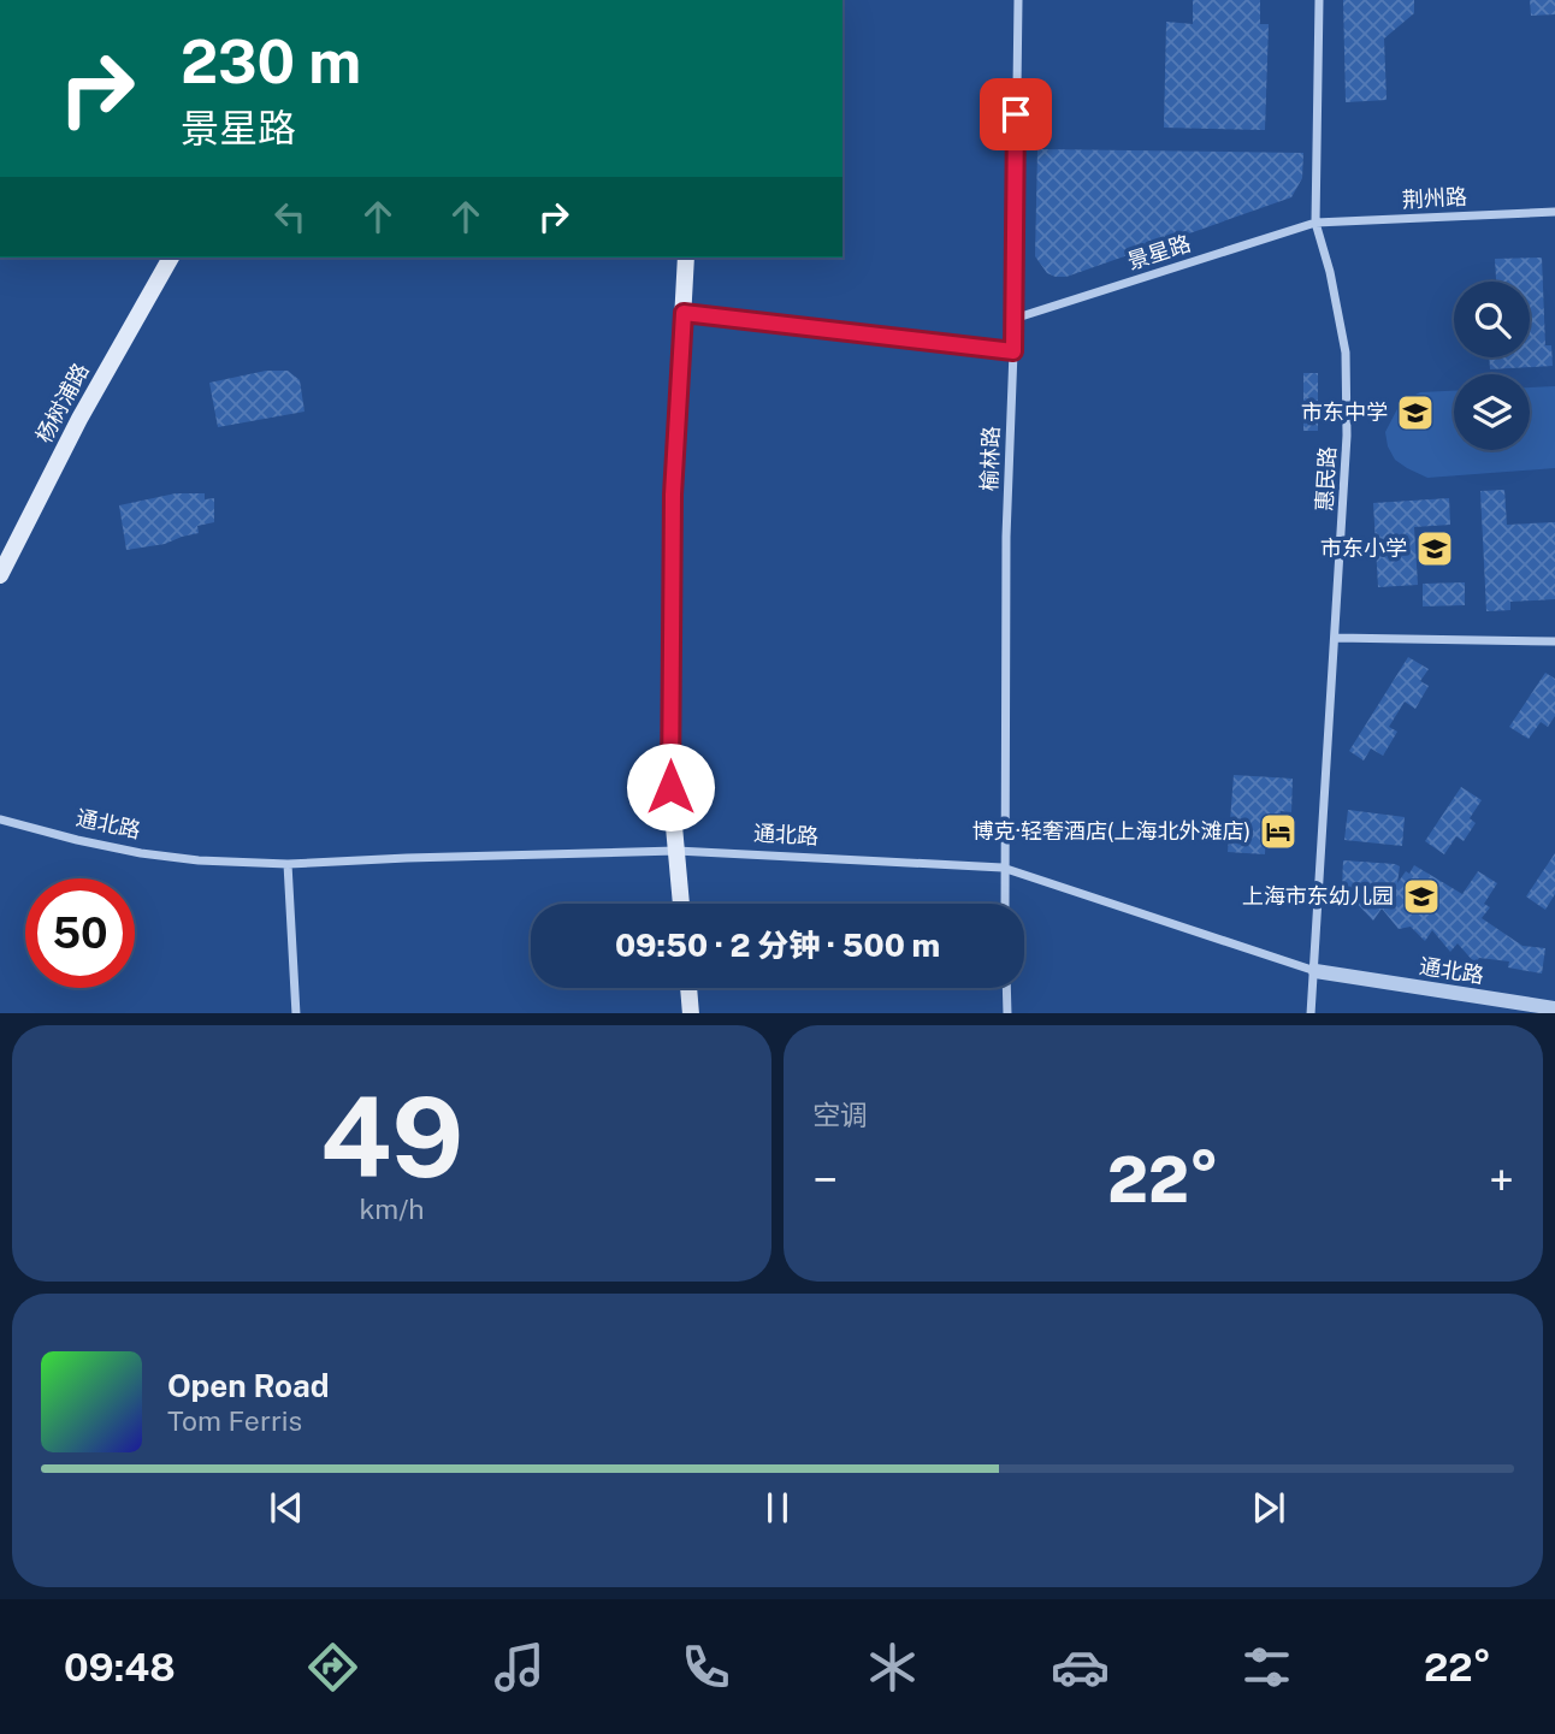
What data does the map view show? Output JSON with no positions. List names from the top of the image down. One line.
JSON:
{"streets":{"main road":["杨树浦路"],"street":["荆州路","景星路","榆林路","惠民路","通北路"]},"crossings":[["荆州路","景星路"],["荆州路","惠民路"],["景星路","榆林路"],["景星路","惠民路"],["榆林路","通北路"],["惠民路","通北路"]],"places":{"school or university":["市东中学","市东小学","上海市东幼儿园"],"hotel":["博克·轻奢酒店(上海北外滩店)"]},"page":{"turn":["230 m","景星路"],"limit":"50","trip":"09:50 · 2 分钟 · 500 m","tile":[["49","km/h"],"空调"],"heat":["−","22°","+"],"song":["Open Road","Tom Ferris"],"tabs":["09:48","22°"]}}
